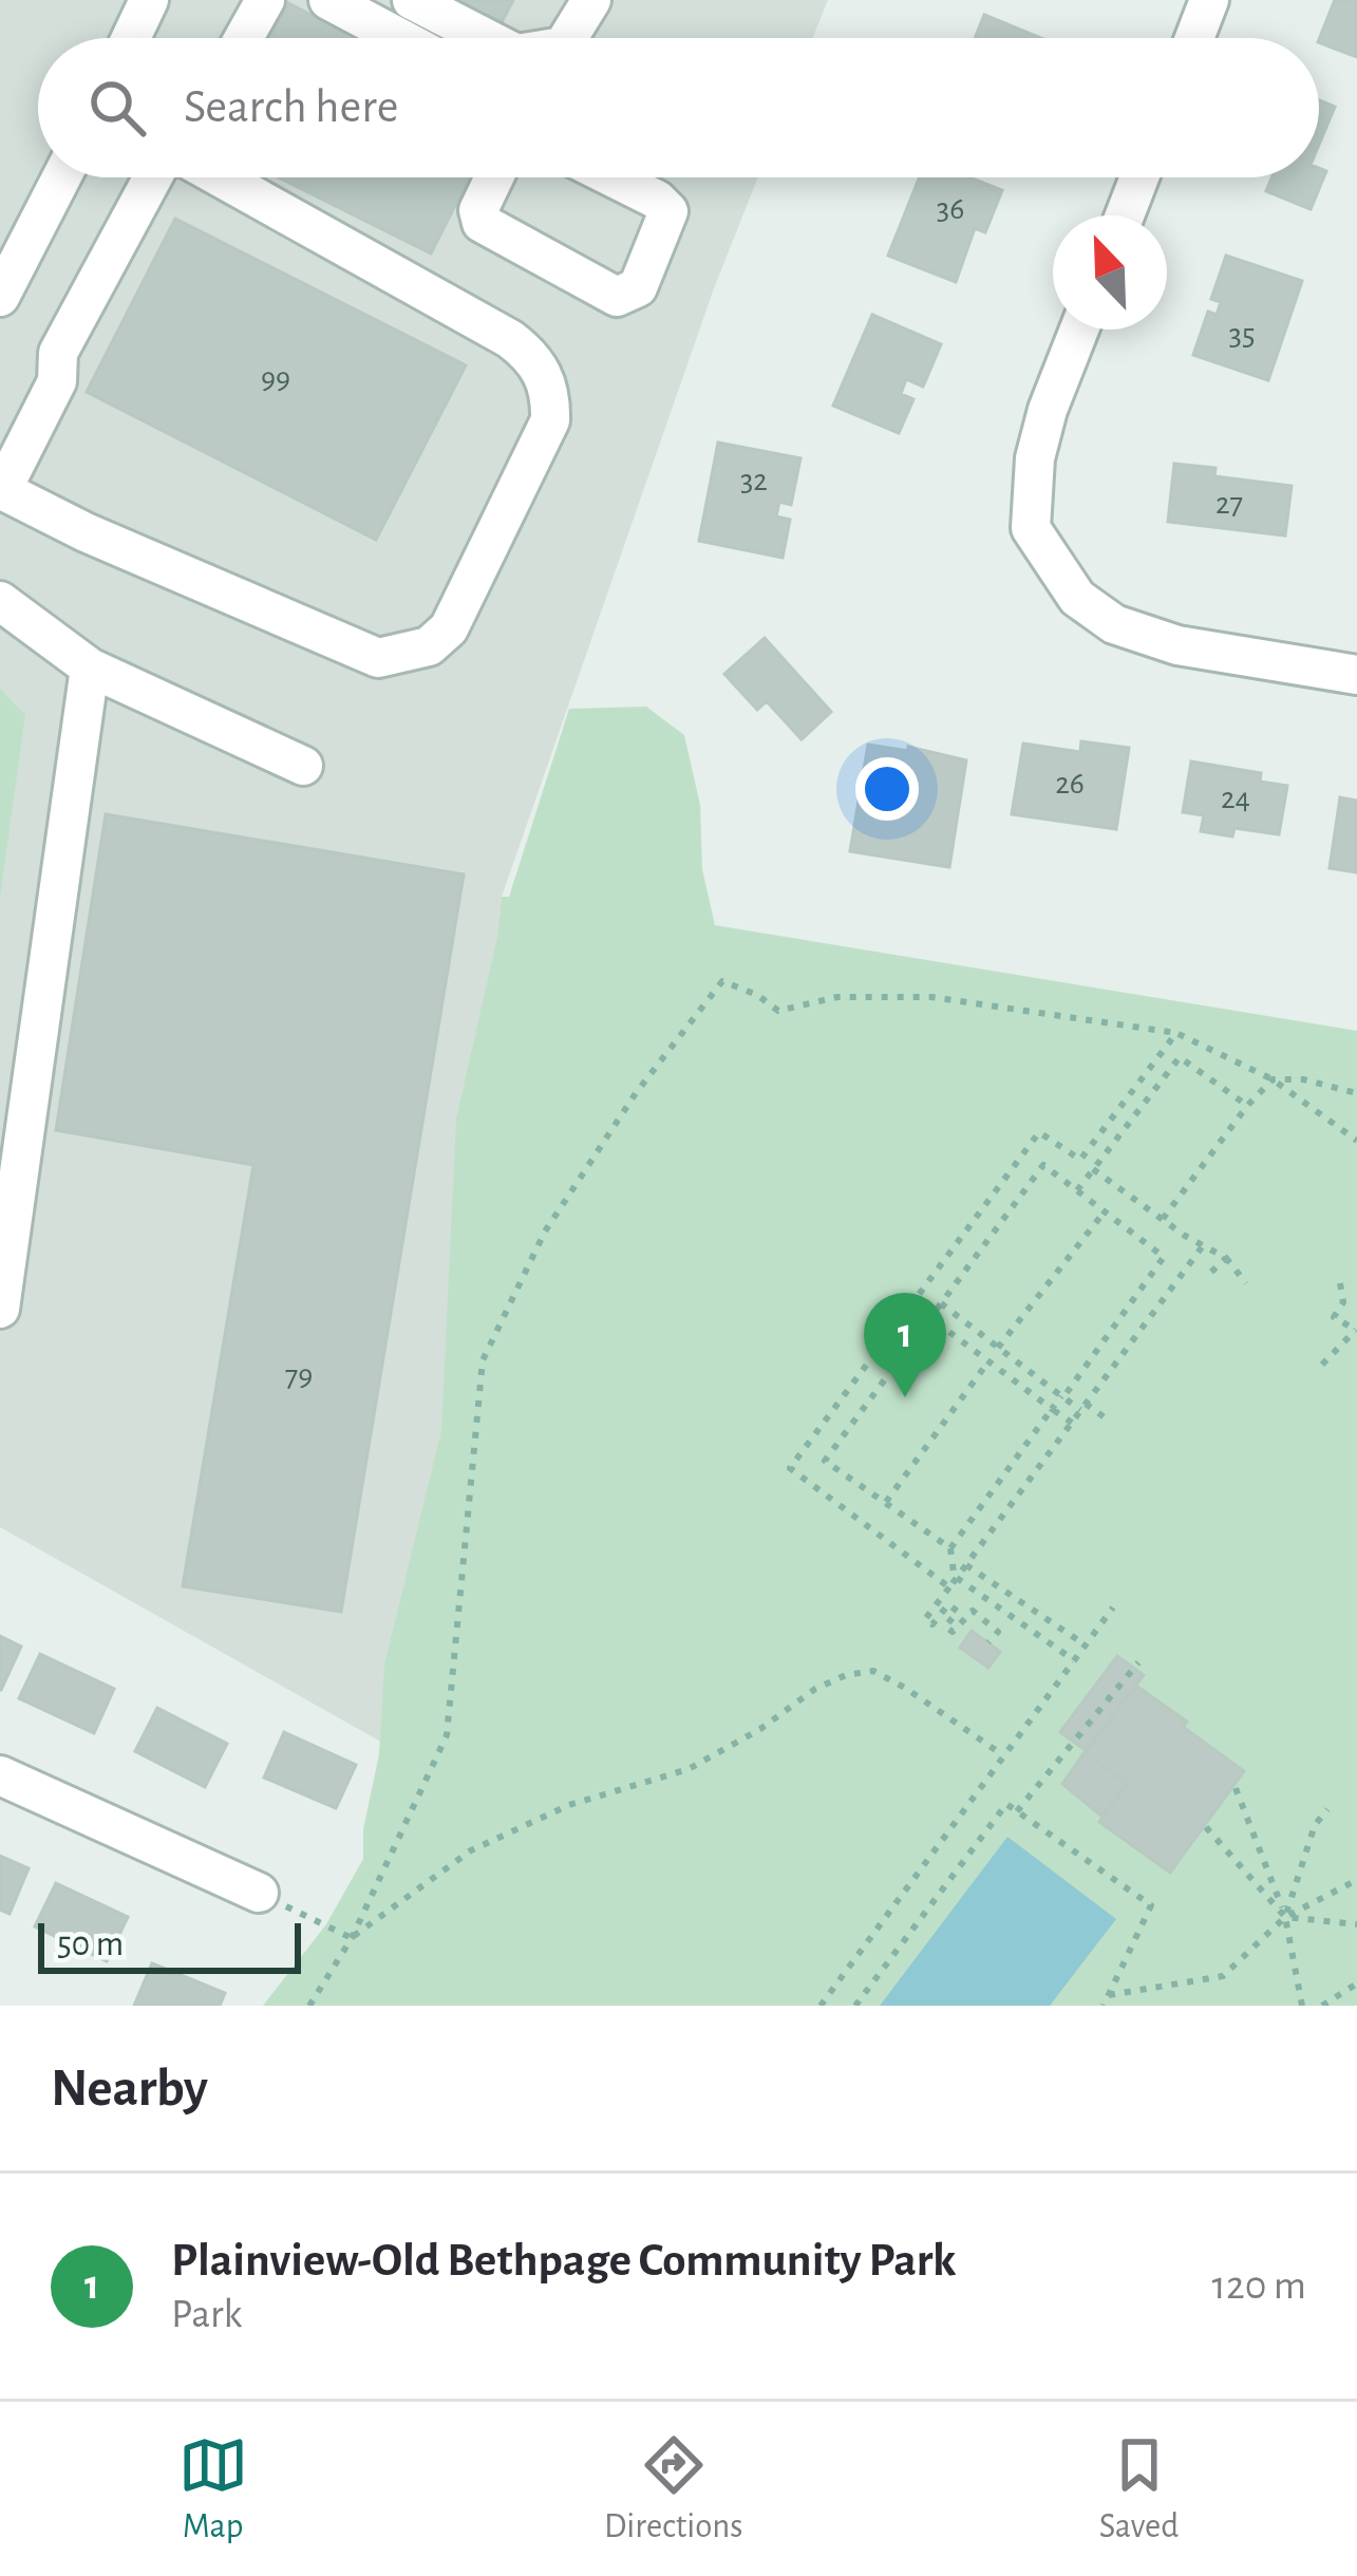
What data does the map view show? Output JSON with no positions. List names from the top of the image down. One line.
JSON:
{"house_numbers":["36","35","99","32","27","26","24","79"],"scale_bar":"50 m","north":"top left","page":{"search":"Search here","pins":"1","scale":"50 m","heading":"Nearby","list":[{"mark":"1","name":"Plainview-Old Bethpage Community Park","note":"Park","value":"120 m"}],"nav":["Map","Directions","Saved"]}}
